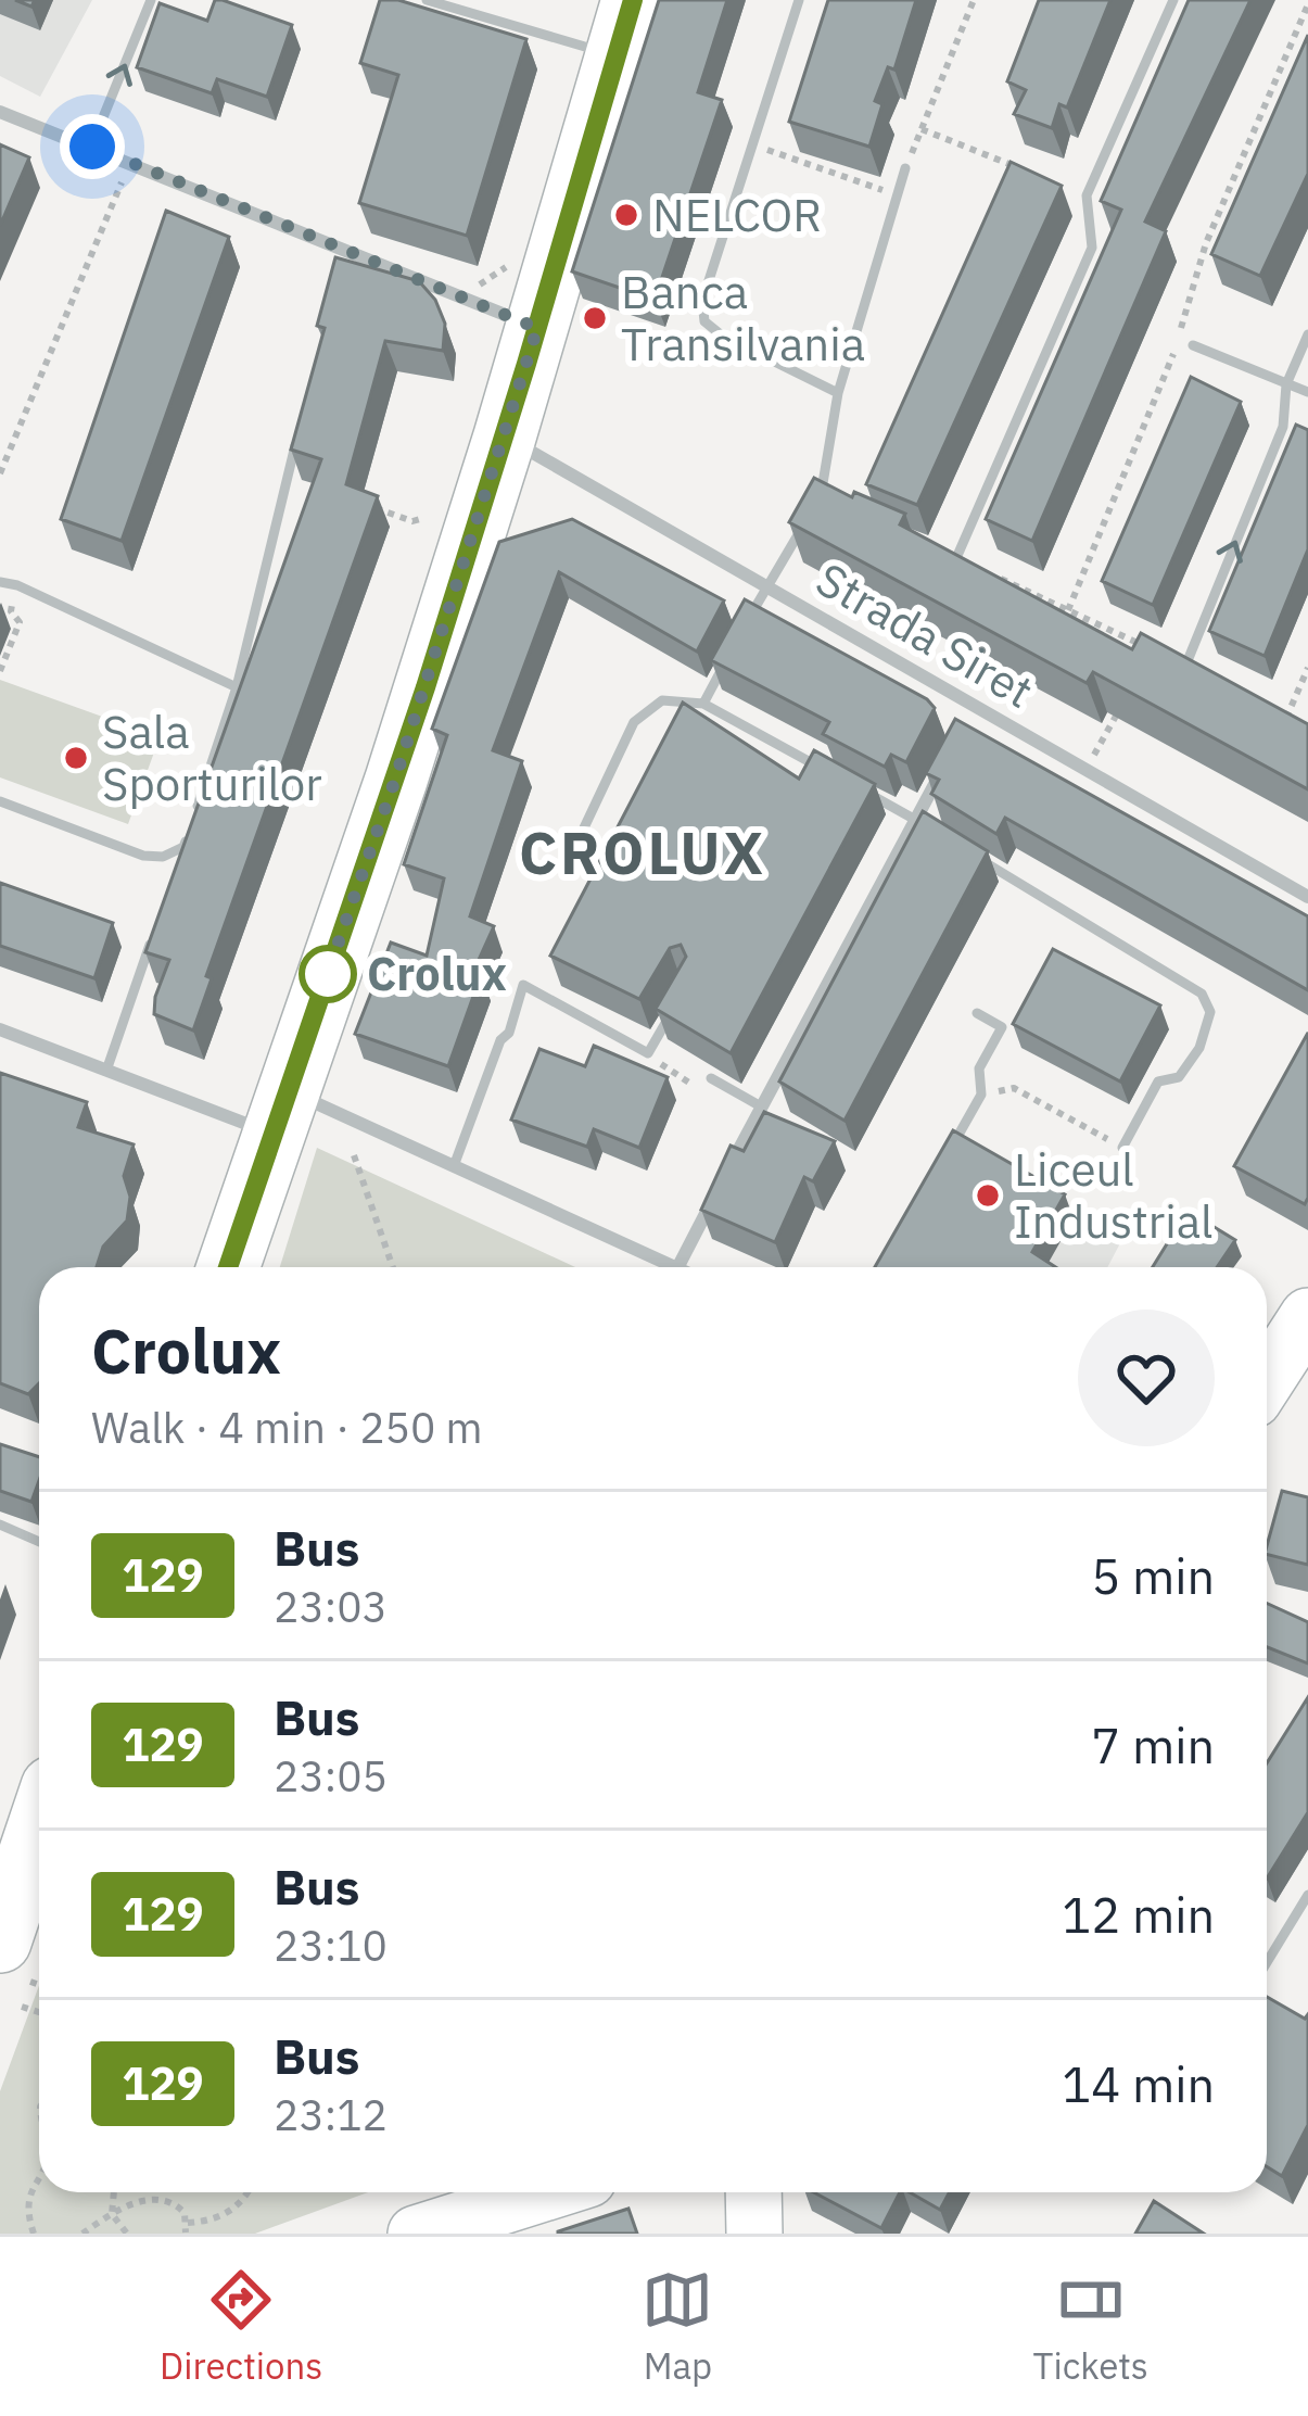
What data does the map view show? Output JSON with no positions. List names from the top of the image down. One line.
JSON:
{"streets":{"street":["Strada Siret"]},"districts":["CROLUX"],"places":["NELCOR","Banca Transilvania","Sala Sporturilor","Crolux","Liceul Industrial"],"lines":["bus line 129"],"page":{"heading":["Crolux","Walk · 4 min · 250 m"],"list":[{"mark":"129","name":"Bus","note":"23:03","value":"5 min"},{"mark":"129","name":"Bus","note":"23:05","value":"7 min"},{"mark":"129","name":"Bus","note":"23:10","value":"12 min"},{"mark":"129","name":"Bus","note":"23:12","value":"14 min"}],"tabs":["Directions","Map","Tickets"]}}
